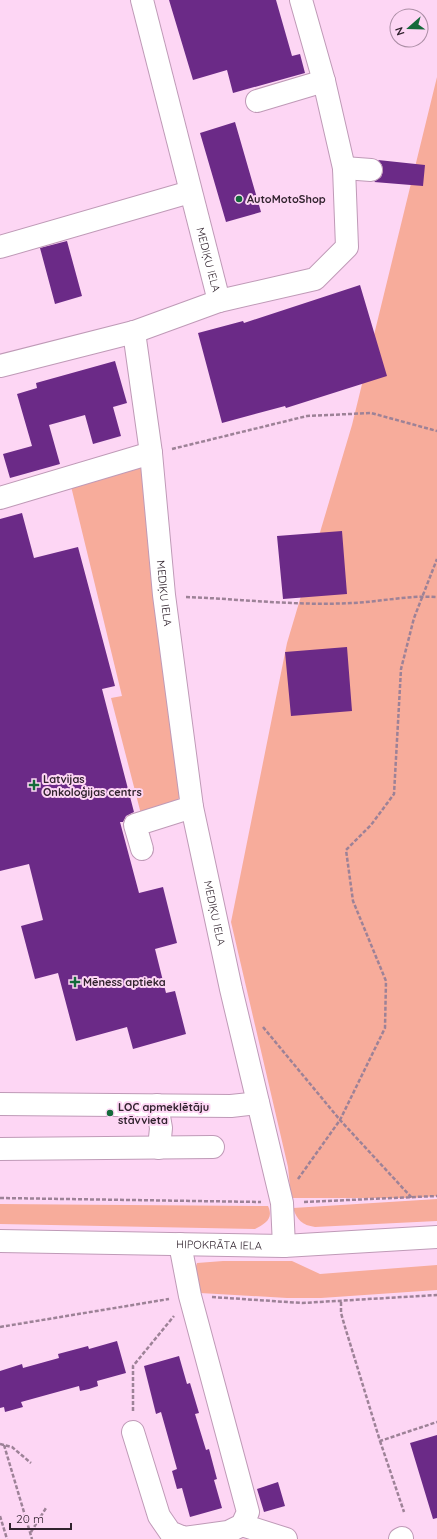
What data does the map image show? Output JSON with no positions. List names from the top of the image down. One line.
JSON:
{"streets":{"street":["MEDIĶU IELA","HIPOKRĀTA IELA"]},"crossings":[["MEDIĶU IELA","HIPOKRĀTA IELA"]],"places":{"other":["AutoMotoShop","LOC apmeklētāju stāvvieta"],"health":["Latvijas Onkoloģijas centrs","Mēness aptieka"]},"scale_bar":"20 m","north":"left"}
